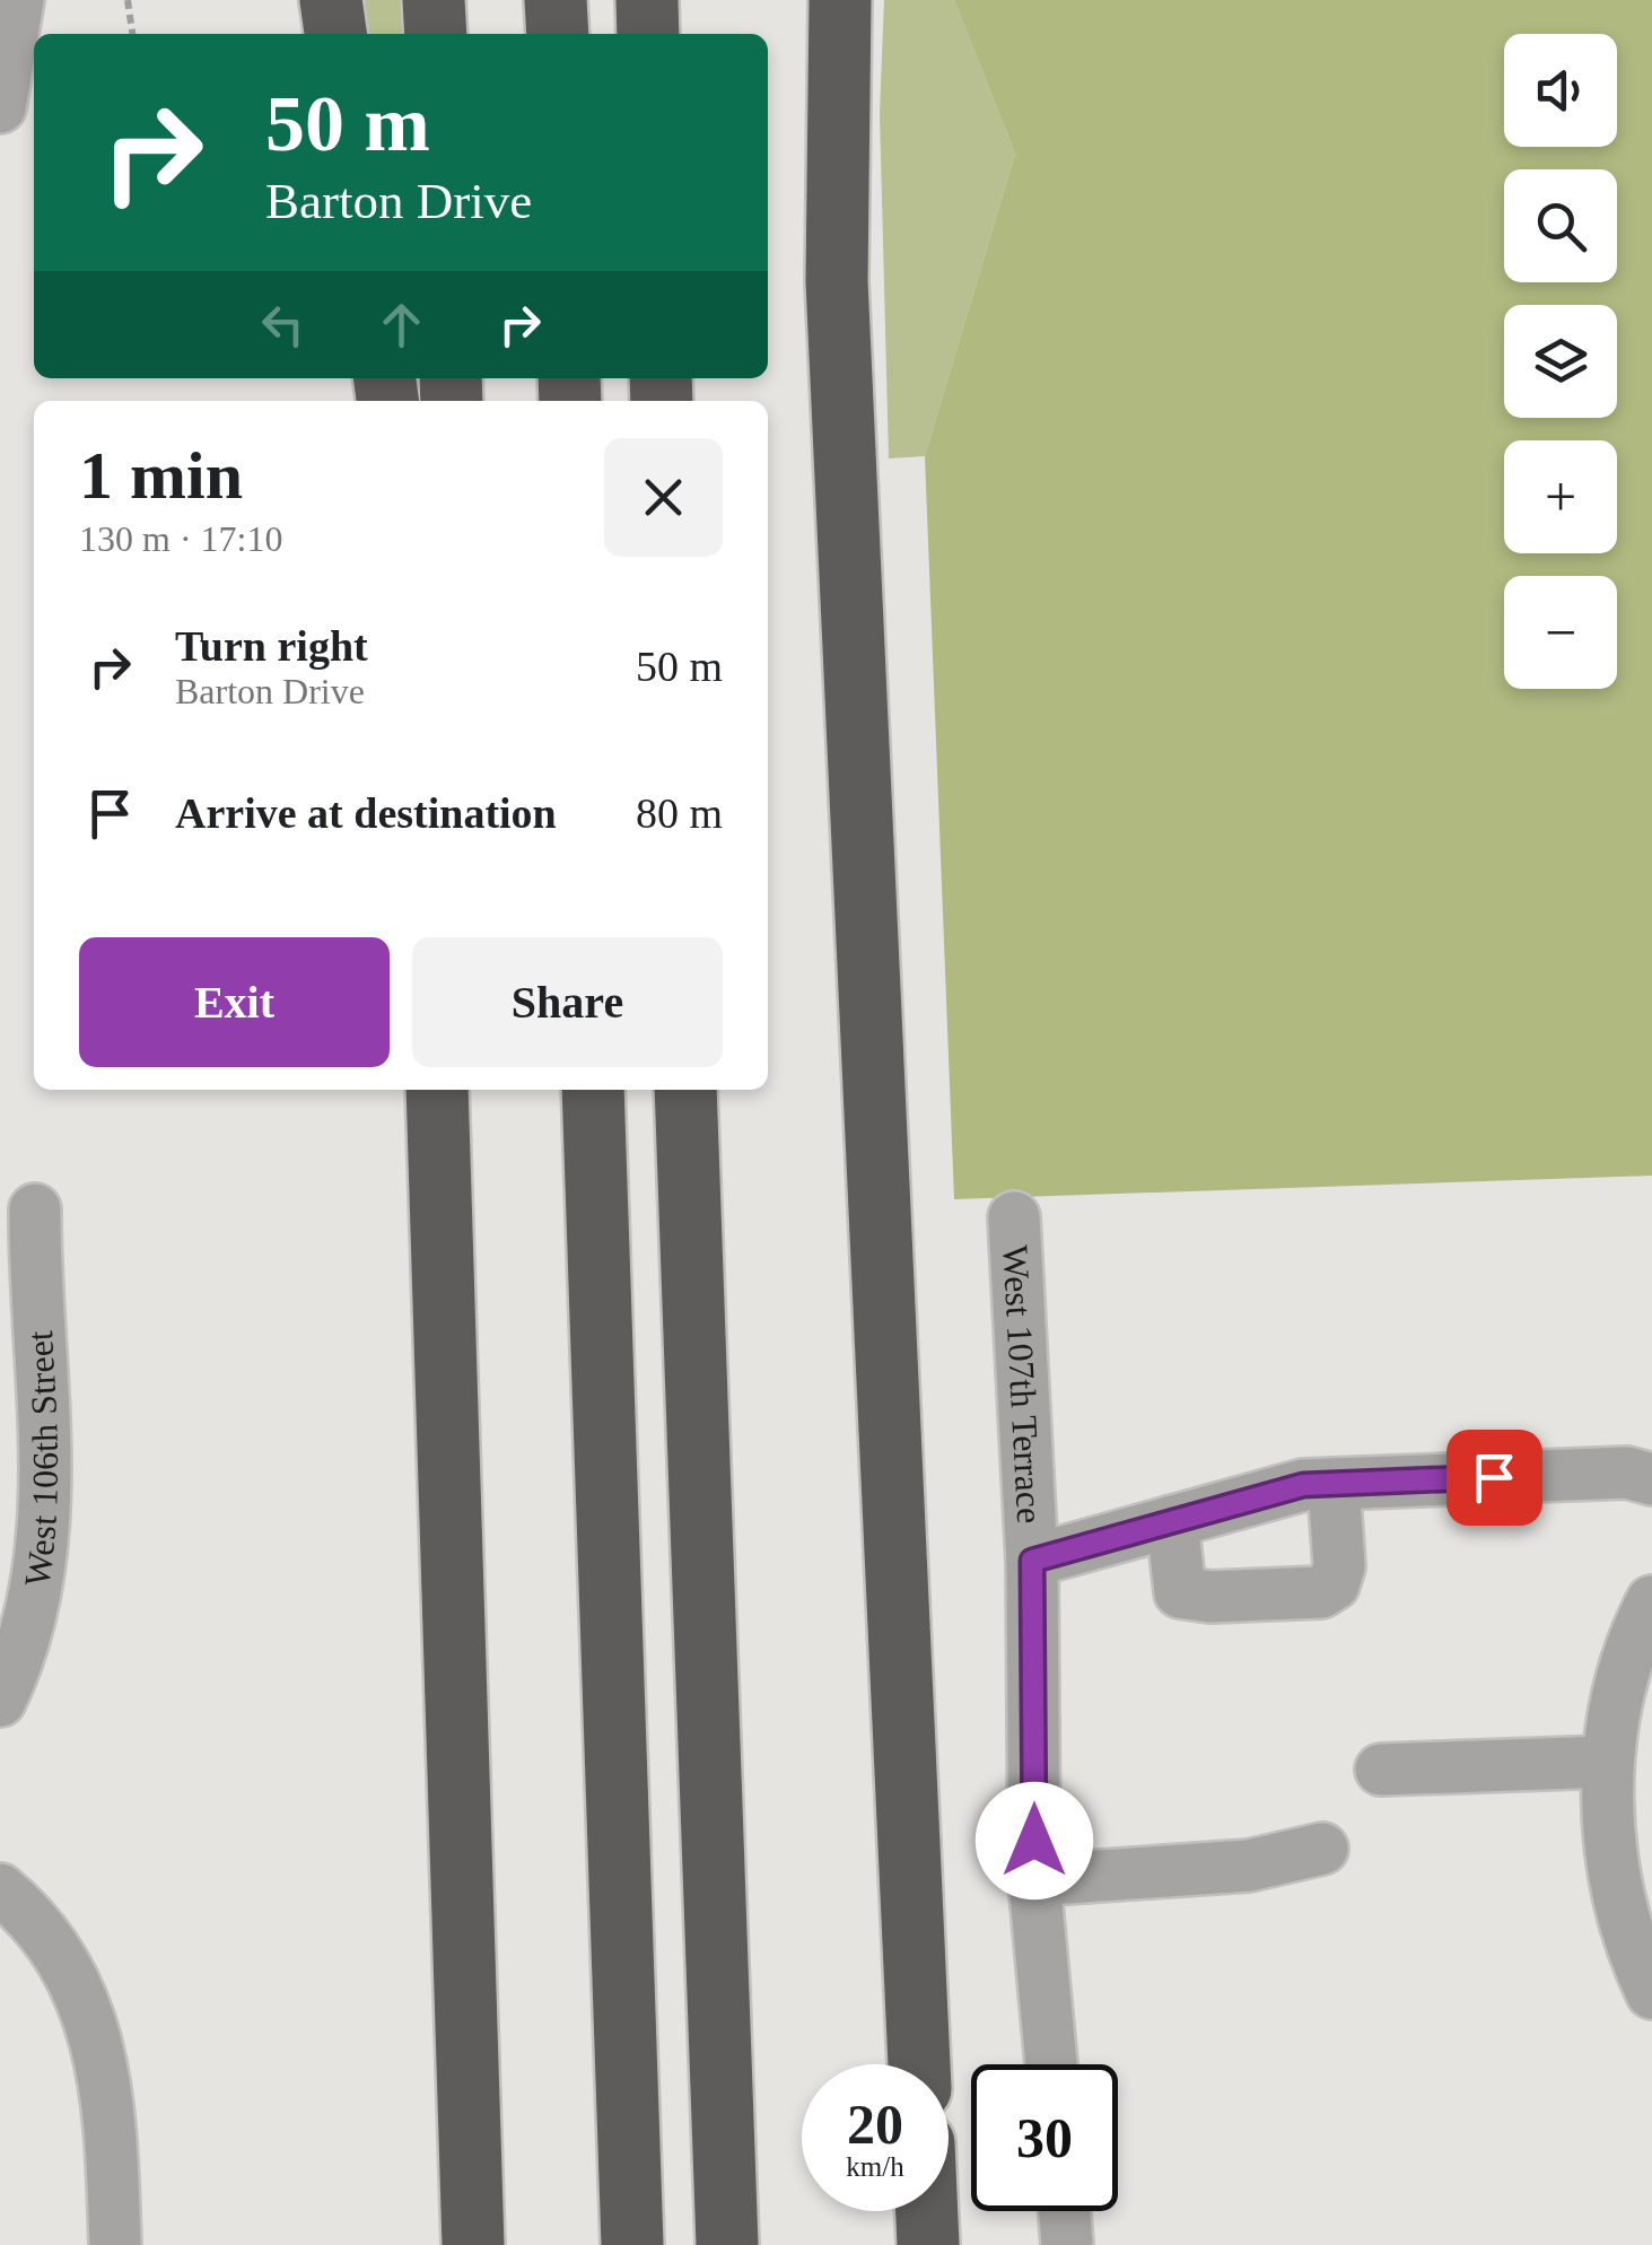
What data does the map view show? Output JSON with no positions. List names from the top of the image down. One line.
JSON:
{"streets":{"street":["West 107th Terrace","West 106th Street"]},"page":{"map_buttons":["+","−"],"turn":["50 m","Barton Drive"],"heading":["1 min","130 m · 17:10"],"list":[{"name":"Turn right","note":"Barton Drive","value":"50 m"},{"name":"Arrive at destination","value":"80 m"}],"buttons":["Exit","Share"],"speed":"20 km/h","limit":"30"}}
